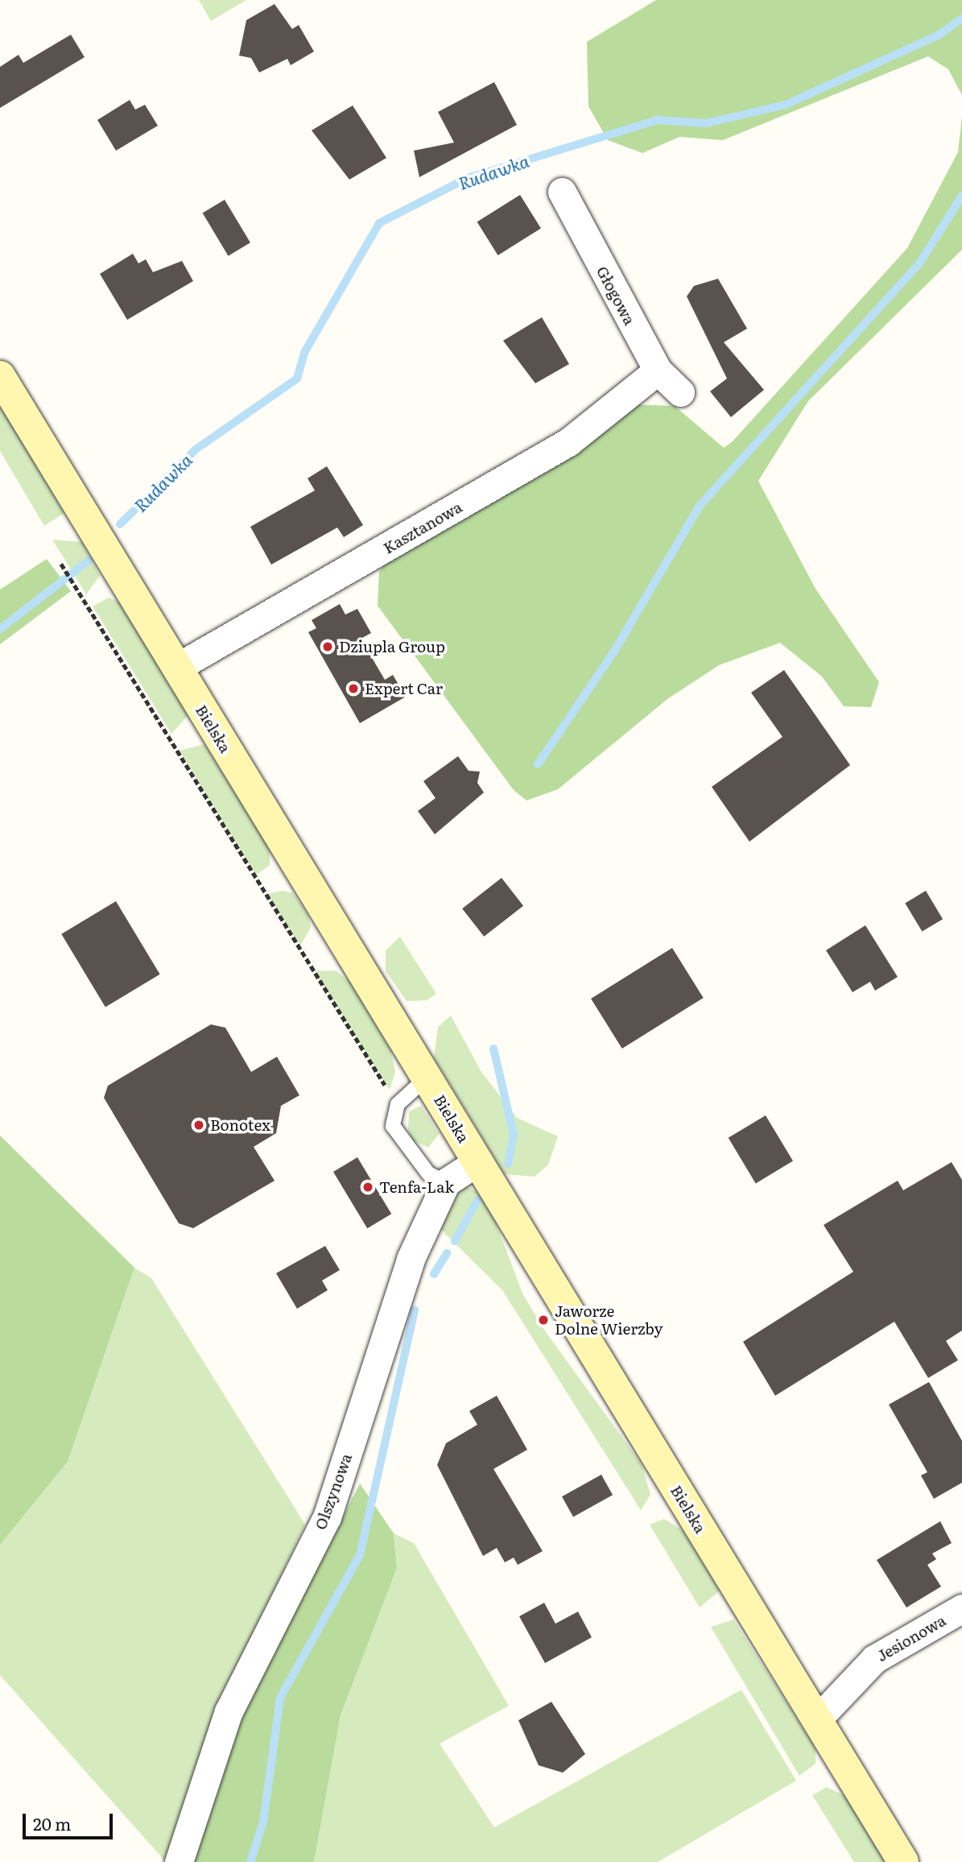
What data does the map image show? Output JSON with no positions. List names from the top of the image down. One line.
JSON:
{"streets":{"main road":["Bielska"],"street":["Głogowa","Kasztanowa","Olszynowa","Jesionowa"]},"crossings":[["Głogowa","Kasztanowa"],["Kasztanowa","Bielska"],["Bielska","Jesionowa"]],"water":["Rudawka"],"places":["Dziupla Group","Expert Car","Bonotex","Tenfa-Lak","Jaworze Dolne Wierzby"],"scale_bar":"20 m"}
